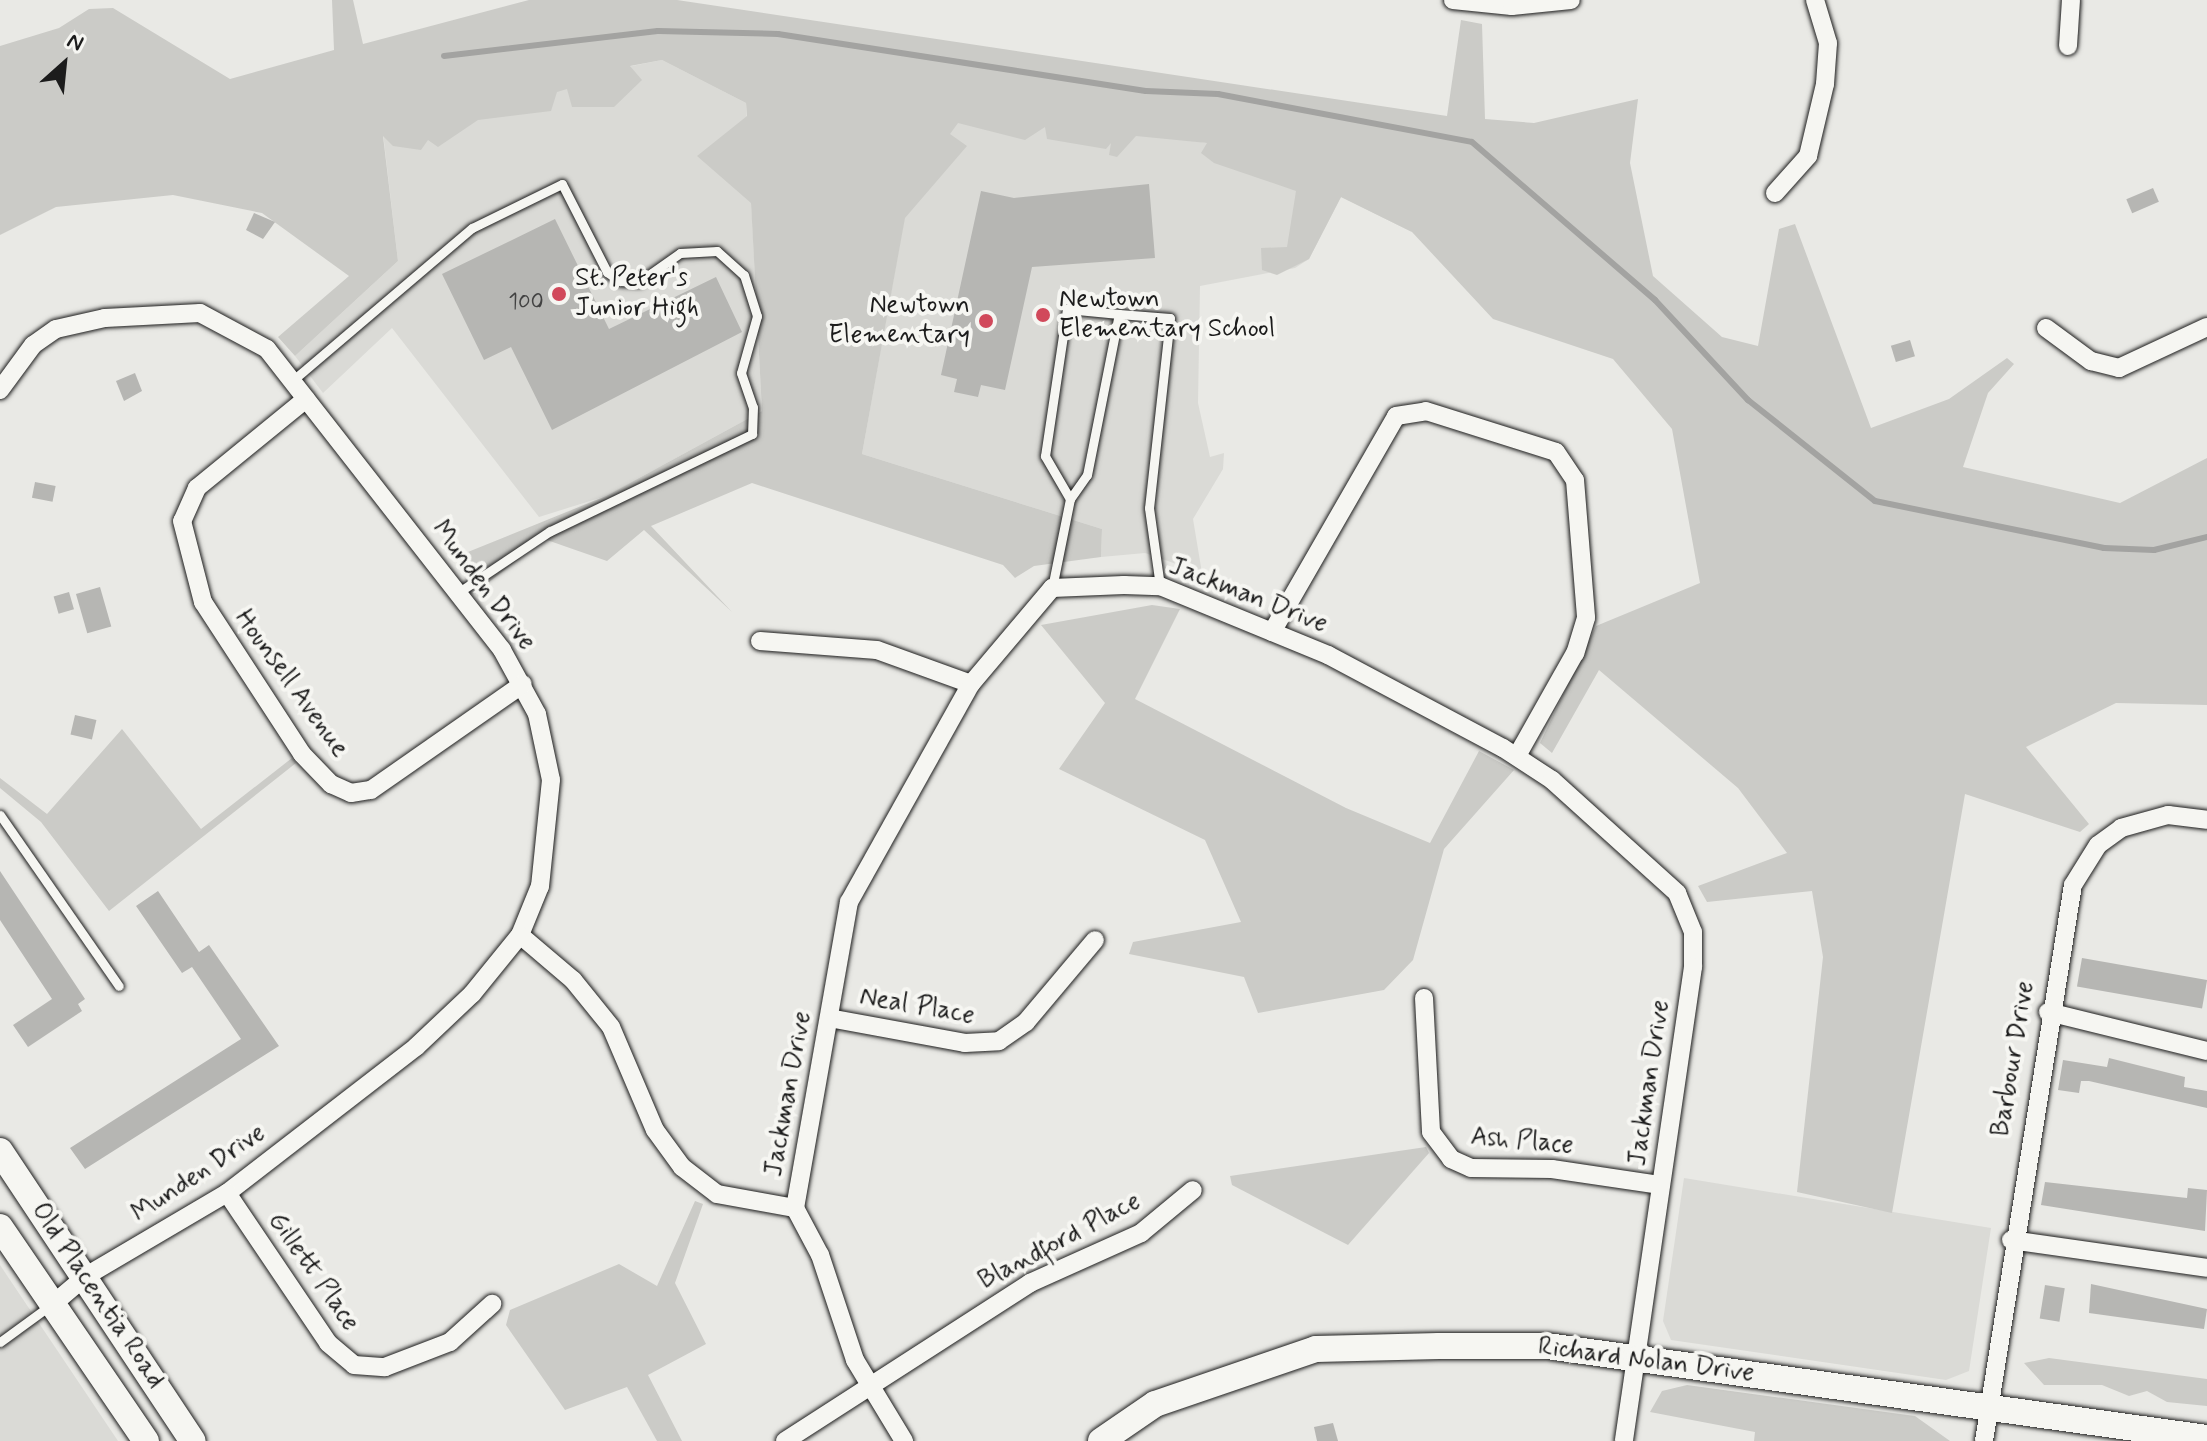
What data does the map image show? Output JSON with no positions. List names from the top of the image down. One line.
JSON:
{"streets":{"main road":["Old Placentia Road","Richard Nolan Drive"],"street":["Munden Drive","Jackman Drive","Hounsell Avenue","Neal Place","Barbour Drive","Ash Place","Blandford Place","Gillett Place"]},"crossings":[["Munden Drive","Hounsell Avenue"],["Munden Drive","Gillett Place"],["Munden Drive","Old Placentia Road"],["Jackman Drive","Neal Place"],["Jackman Drive","Ash Place"],["Jackman Drive","Blandford Place"],["Jackman Drive","Richard Nolan Drive"],["Barbour Drive","Richard Nolan Drive"]],"places":["St. Peter's Junior High","Newtown Elementary School","Newtown Elementary"],"house_numbers":["100"],"north":"top right"}
